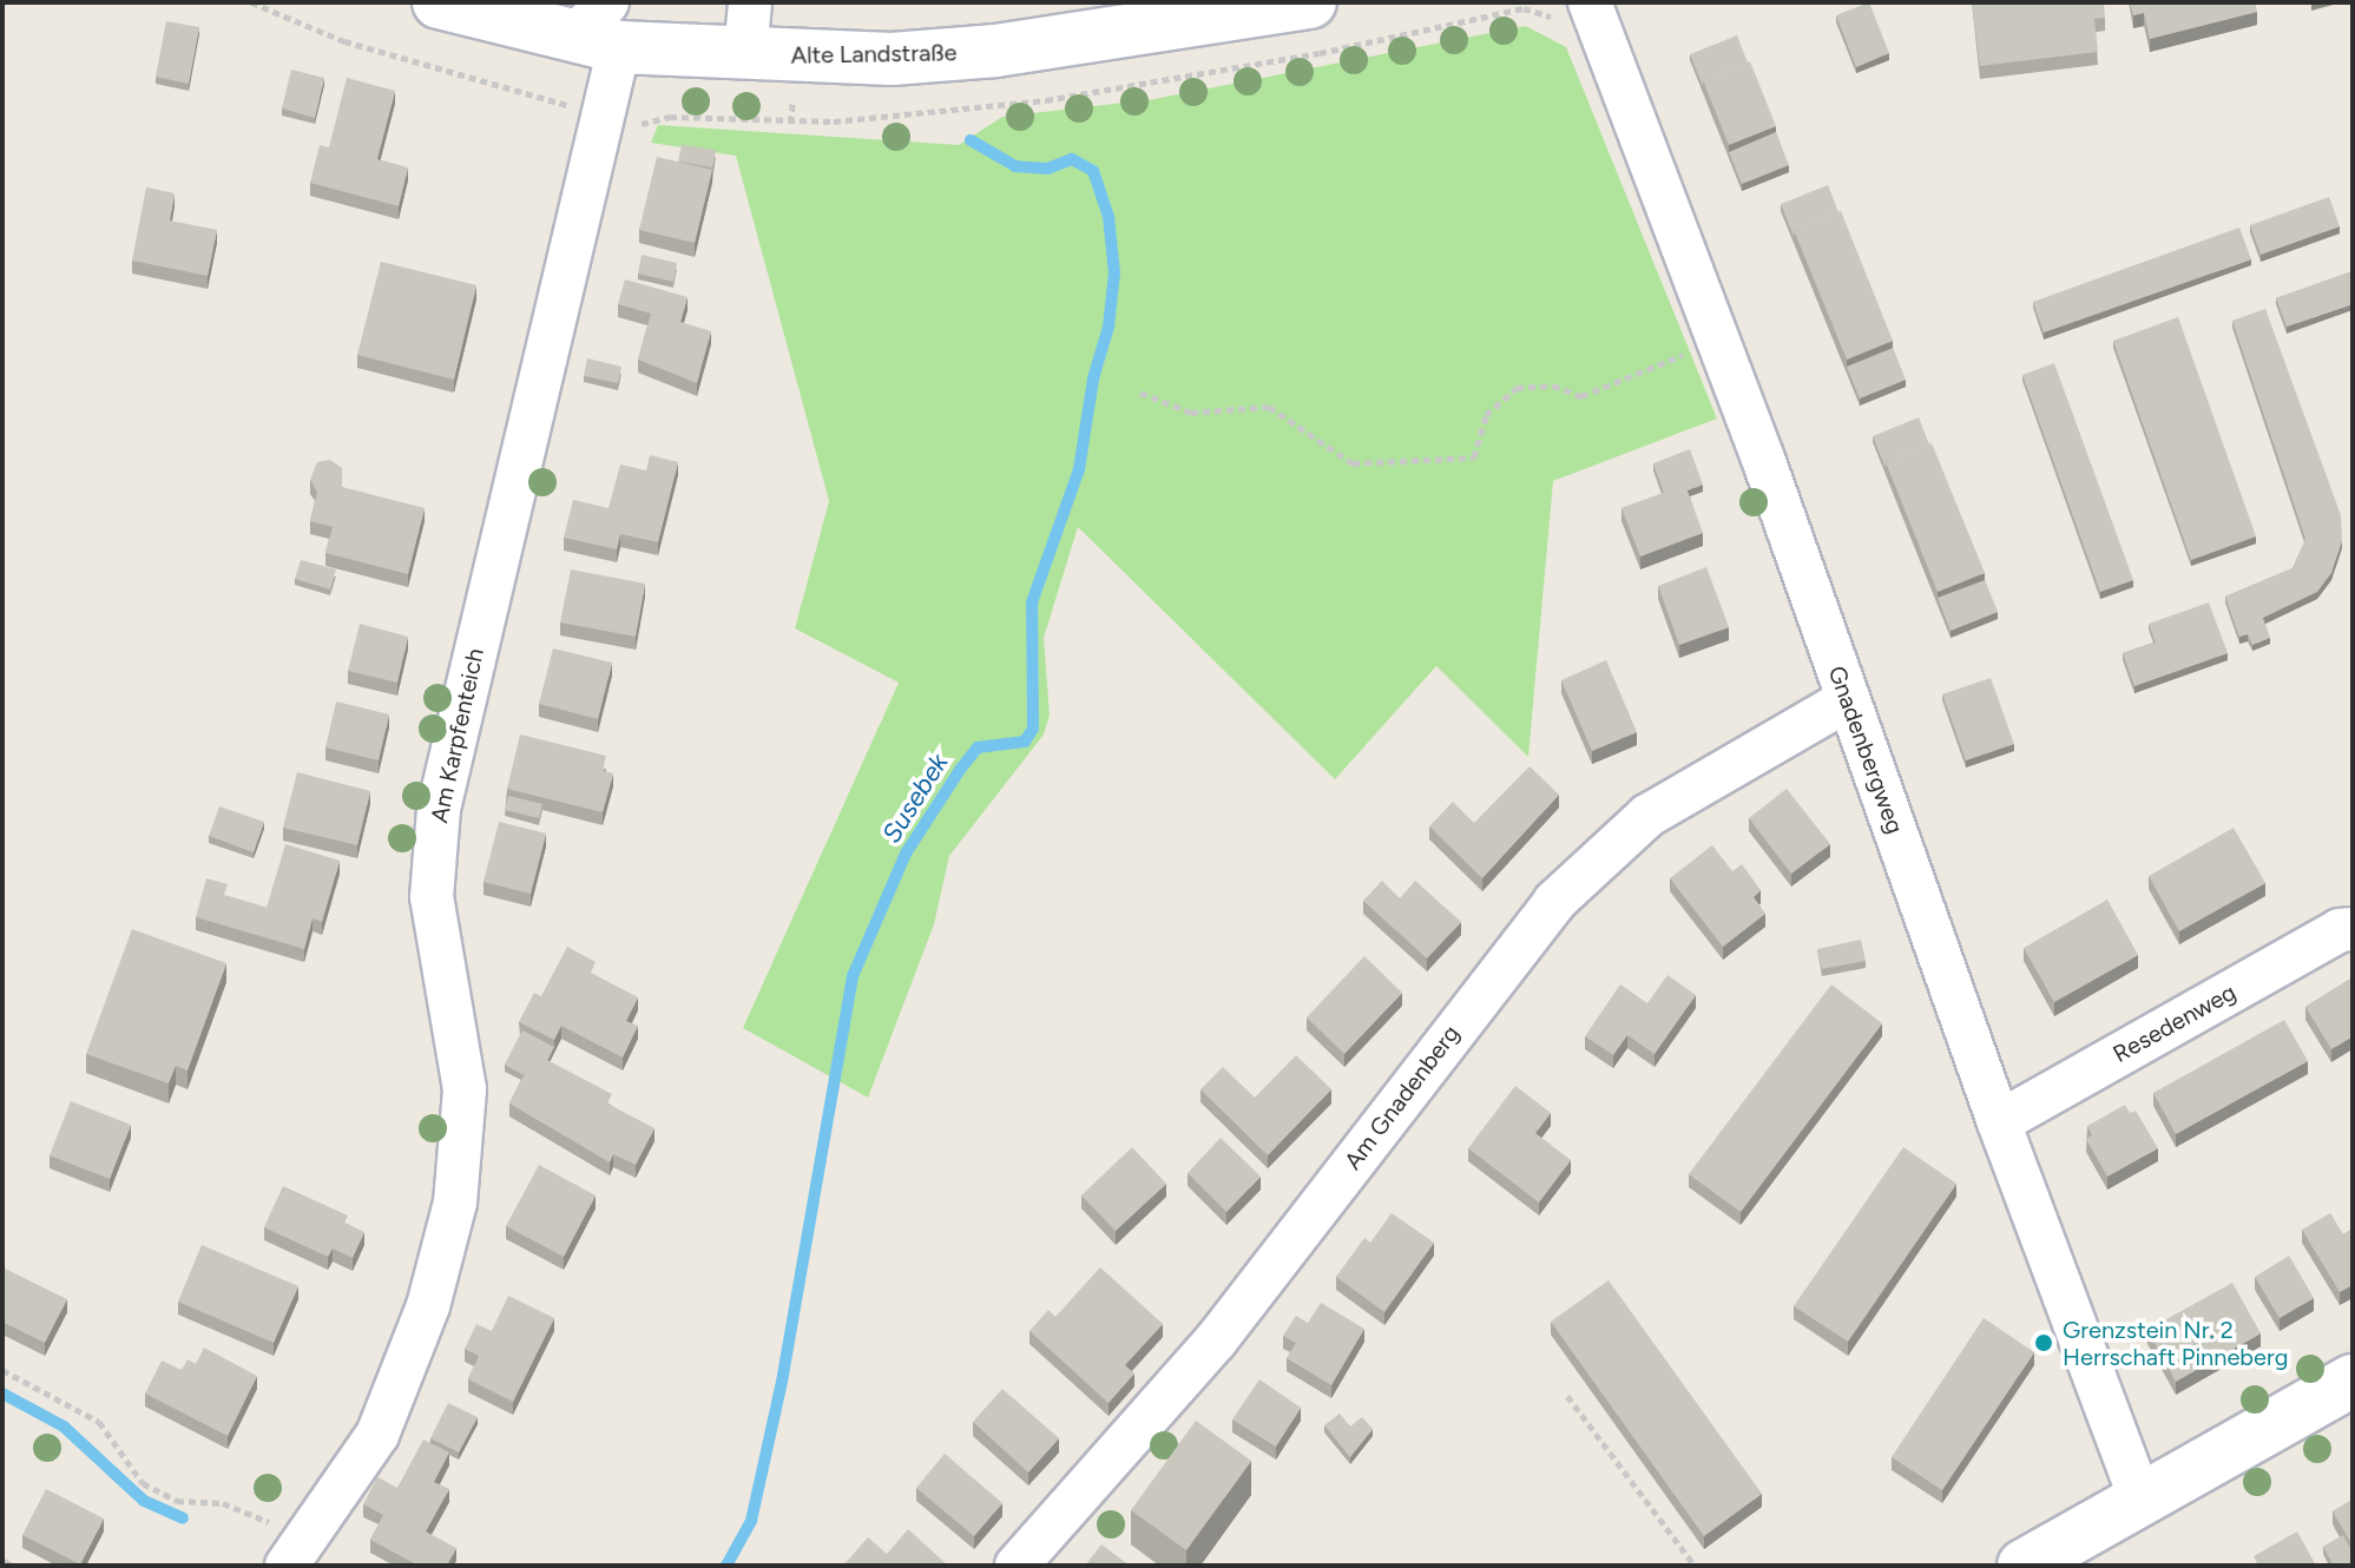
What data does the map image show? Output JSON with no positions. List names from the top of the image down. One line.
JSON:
{"streets":{"main road":["Alte Landstraße"],"street":["Am Karpfenteich","Gnadenbergweg","Resedenweg","Am Gnadenberg"]},"crossings":[["Alte Landstraße","Am Karpfenteich"],["Gnadenbergweg","Resedenweg"],["Gnadenbergweg","Am Gnadenberg"]],"water":["Susebek"],"places":["Grenzstein Nr. 2 Herrschaft Pinneberg"]}
